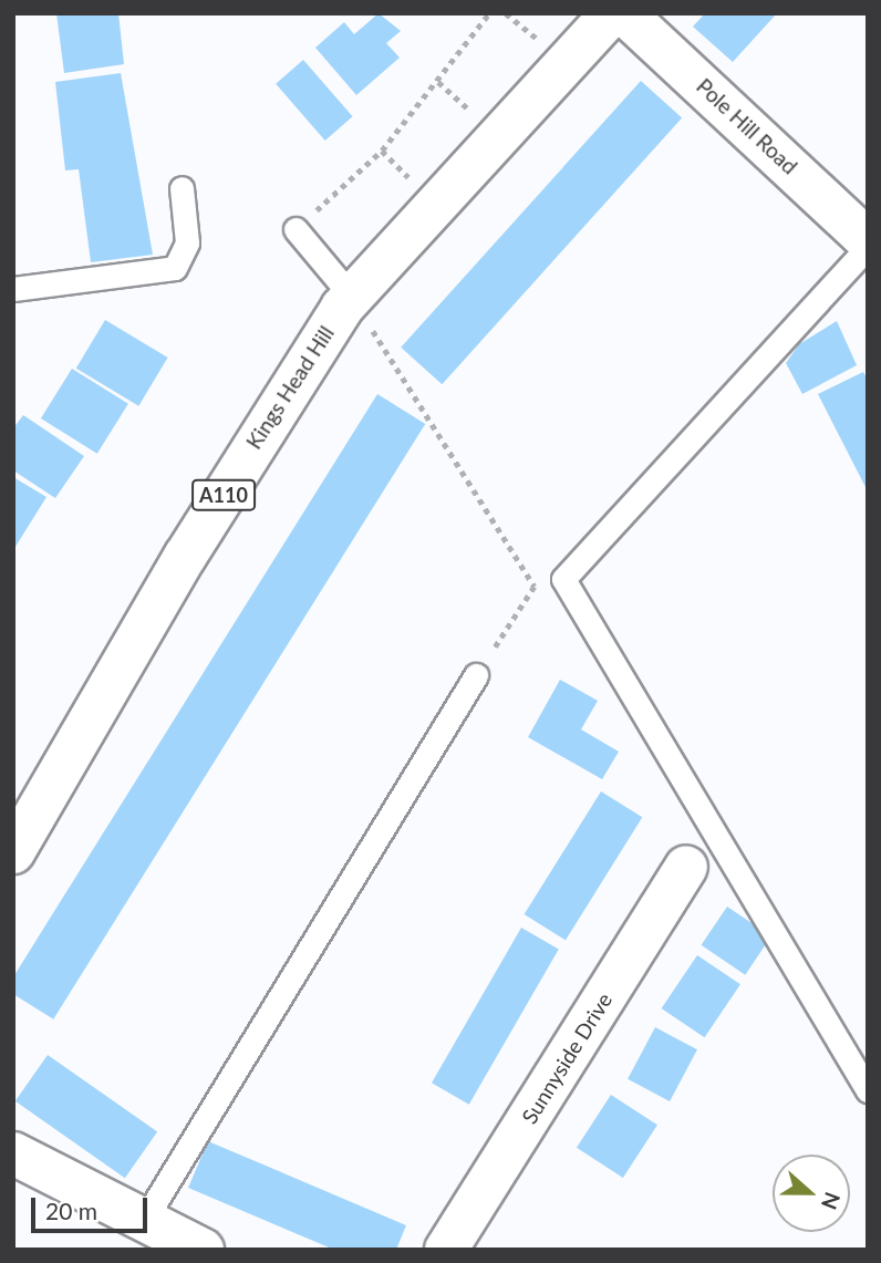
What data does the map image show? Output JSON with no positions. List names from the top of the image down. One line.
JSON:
{"streets":{"main road":["Pole Hill Road","Kings Head Hill","A110","Sunnyside Drive"]},"scale_bar":"20 m","north":"right"}
